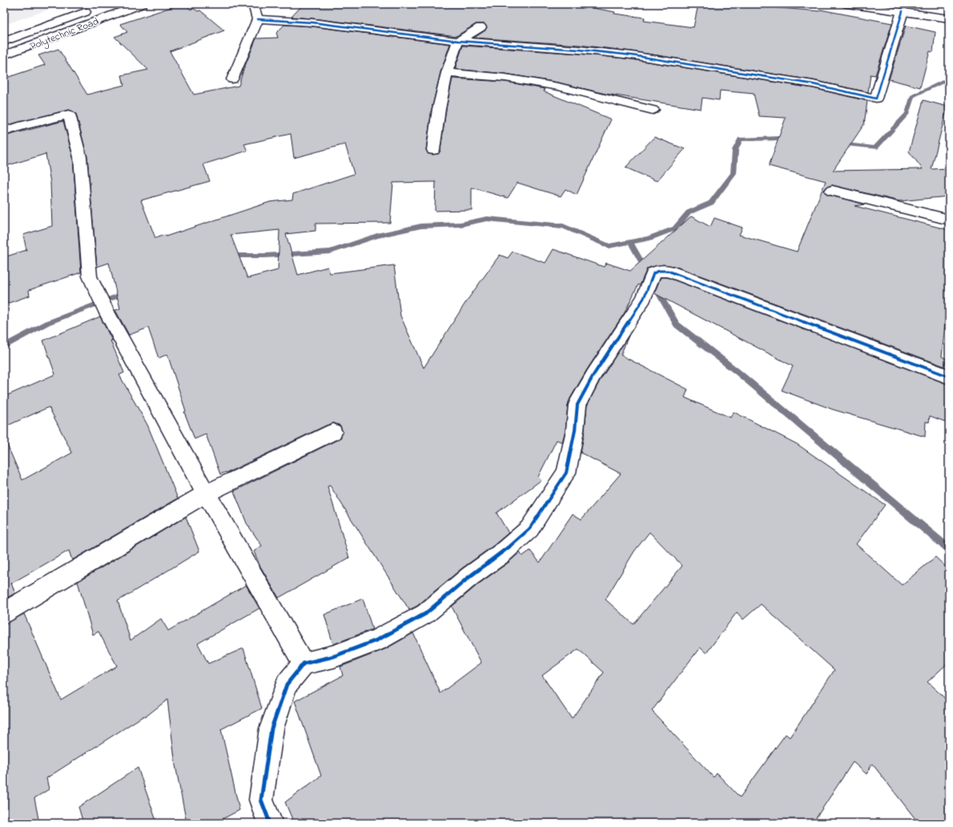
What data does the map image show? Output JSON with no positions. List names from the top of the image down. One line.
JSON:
{"streets":{"street":["Polytechnic Road"]}}
